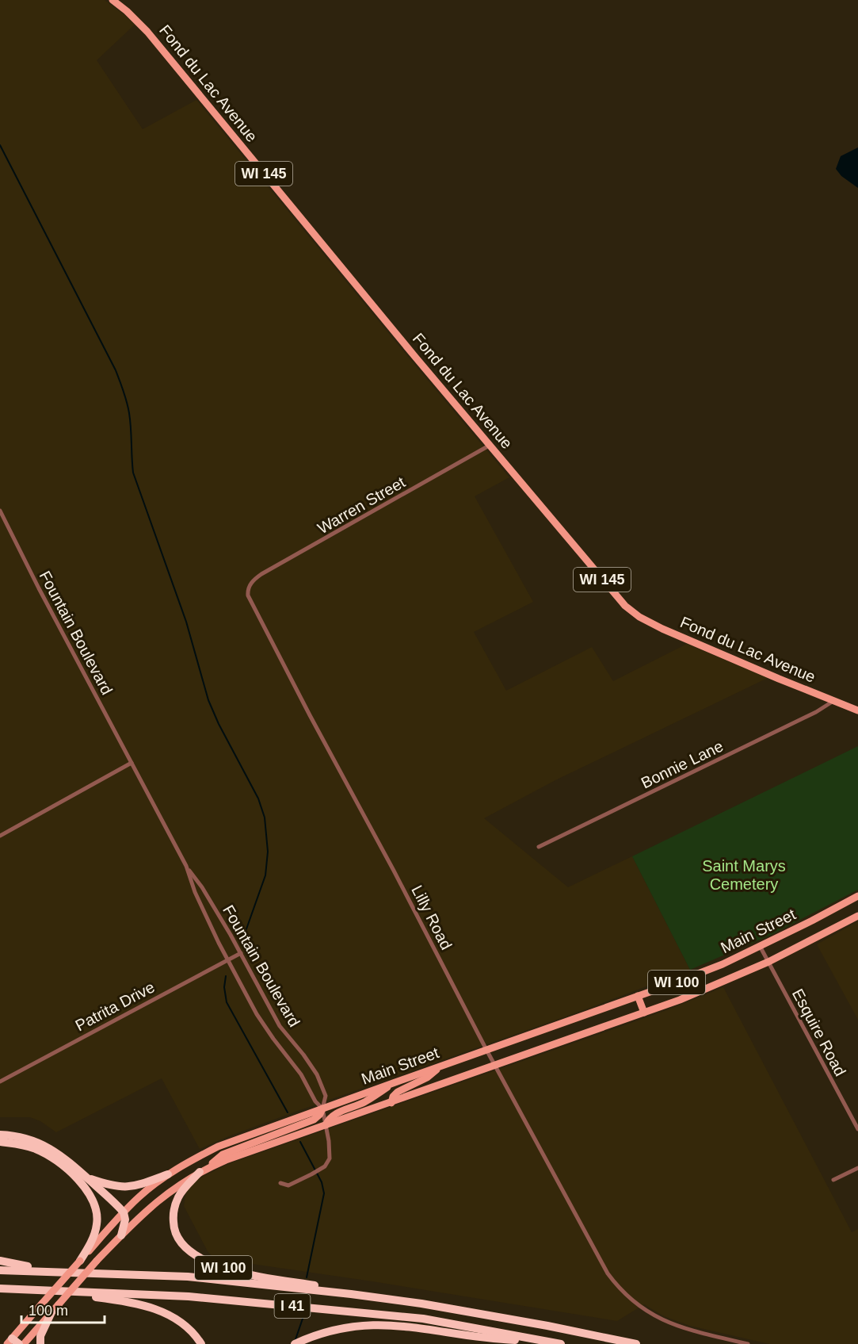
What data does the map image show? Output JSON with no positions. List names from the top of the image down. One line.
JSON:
{"streets":{"highway":["WI 100","I 41"],"main road":["Fond du Lac Avenue","WI 145","Main Street"],"street":["Warren Street","Fountain Boulevard","Bonnie Lane","Lilly Road","Patrita Drive","Esquire Road"]},"crossings":[["Fond du Lac Avenue","Warren Street"],["Fond du Lac Avenue","Bonnie Lane"],["Warren Street","Lilly Road"],["Fountain Boulevard","Main Street"],["Fountain Boulevard","Patrita Drive"],["Lilly Road","Main Street"],["Main Street","WI 100"],["Main Street","Esquire Road"],["WI 100","I 41"]],"parks":["Saint Marys Cemetery"],"scale_bar":"100 m"}
